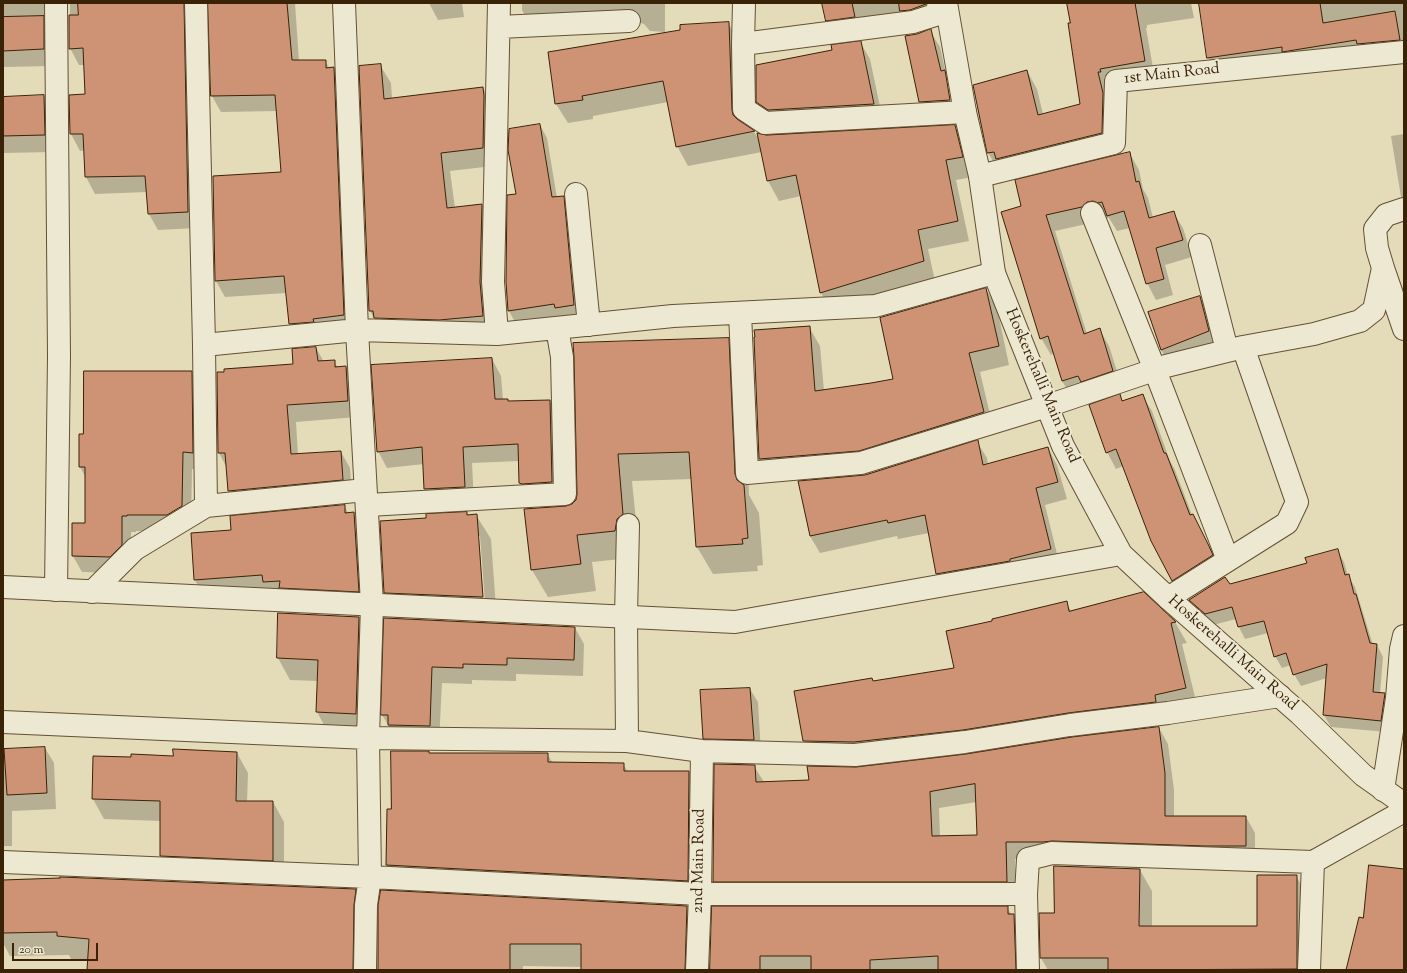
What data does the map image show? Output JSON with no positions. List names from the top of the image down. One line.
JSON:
{"streets":{"street":["1st Main Road","Hoskerehalli Main Road","2nd Main Road"]},"crossings":[["1st Main Road","Hoskerehalli Main Road"]],"scale_bar":"20 m"}
